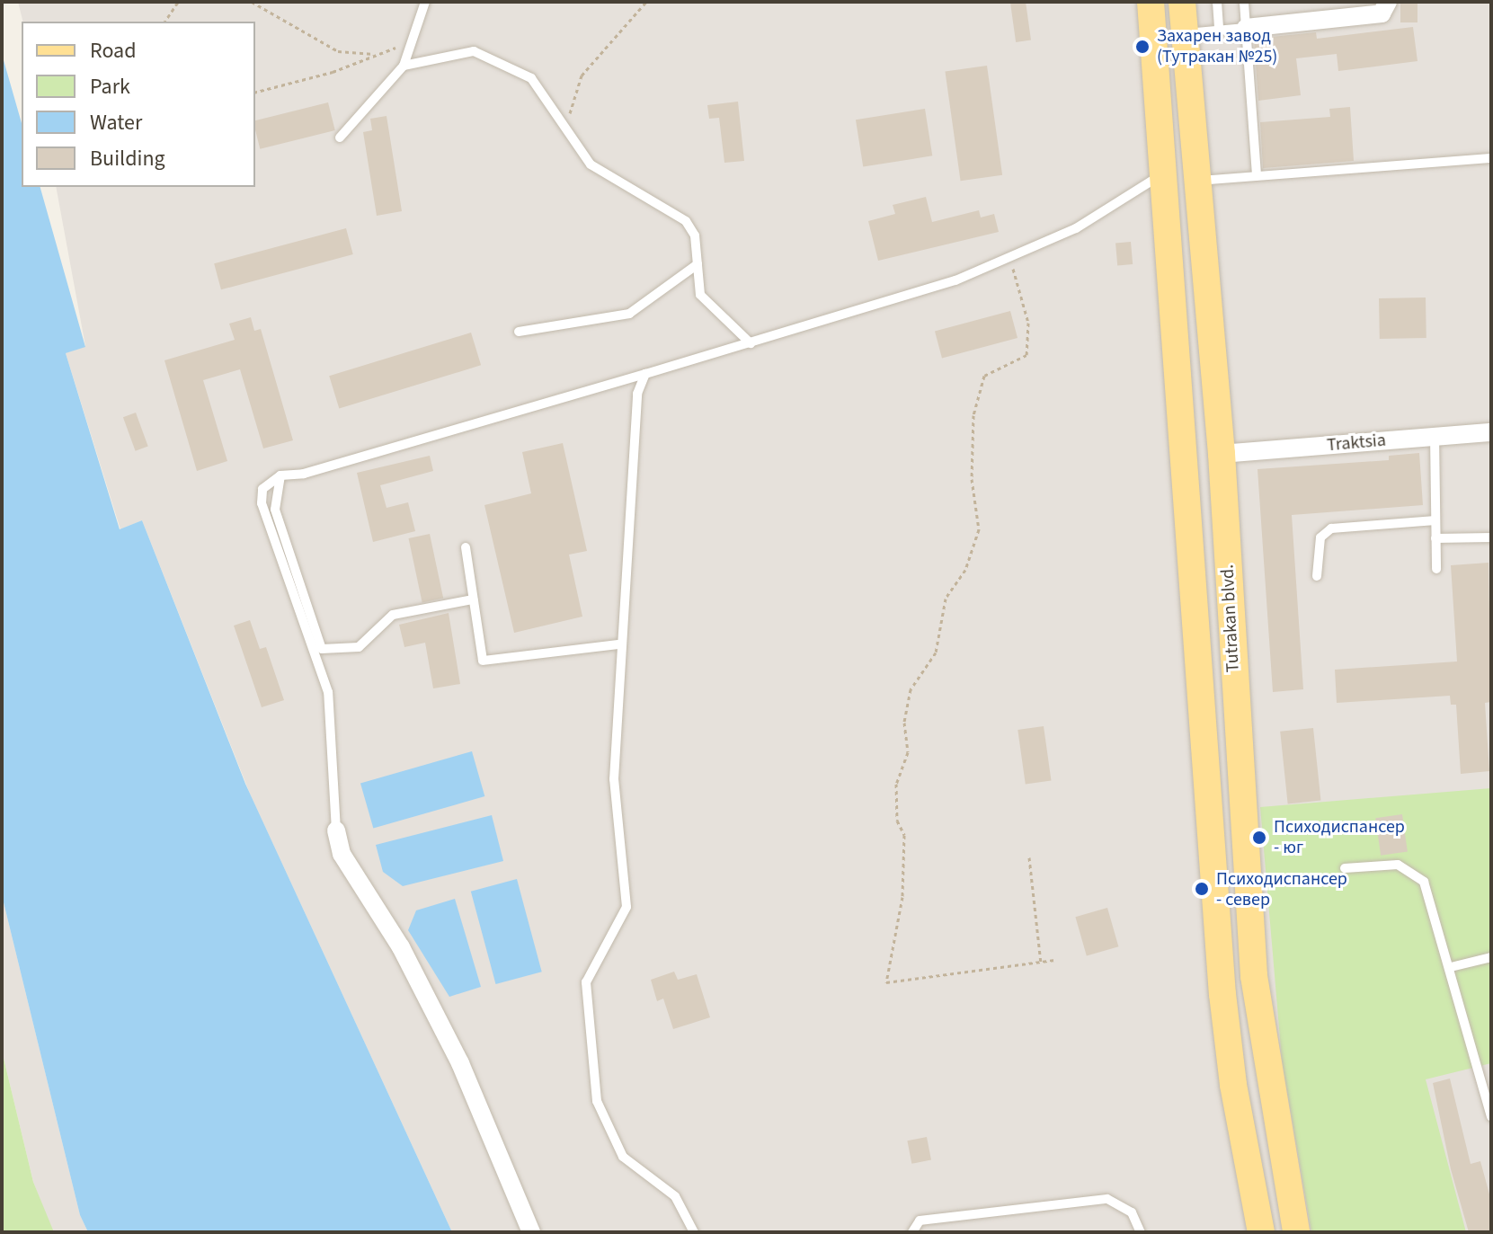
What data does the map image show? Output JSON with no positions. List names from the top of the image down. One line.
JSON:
{"streets":{"main road":["Tutrakan blvd."],"street":["Traktsia"]},"crossings":[["Traktsia","Tutrakan blvd."]],"places":["Захарен завод (Тутракан №25)","Психодиспансер - юг","Психодиспансер - север"],"legend":["Road","Park","Water","Building"]}
